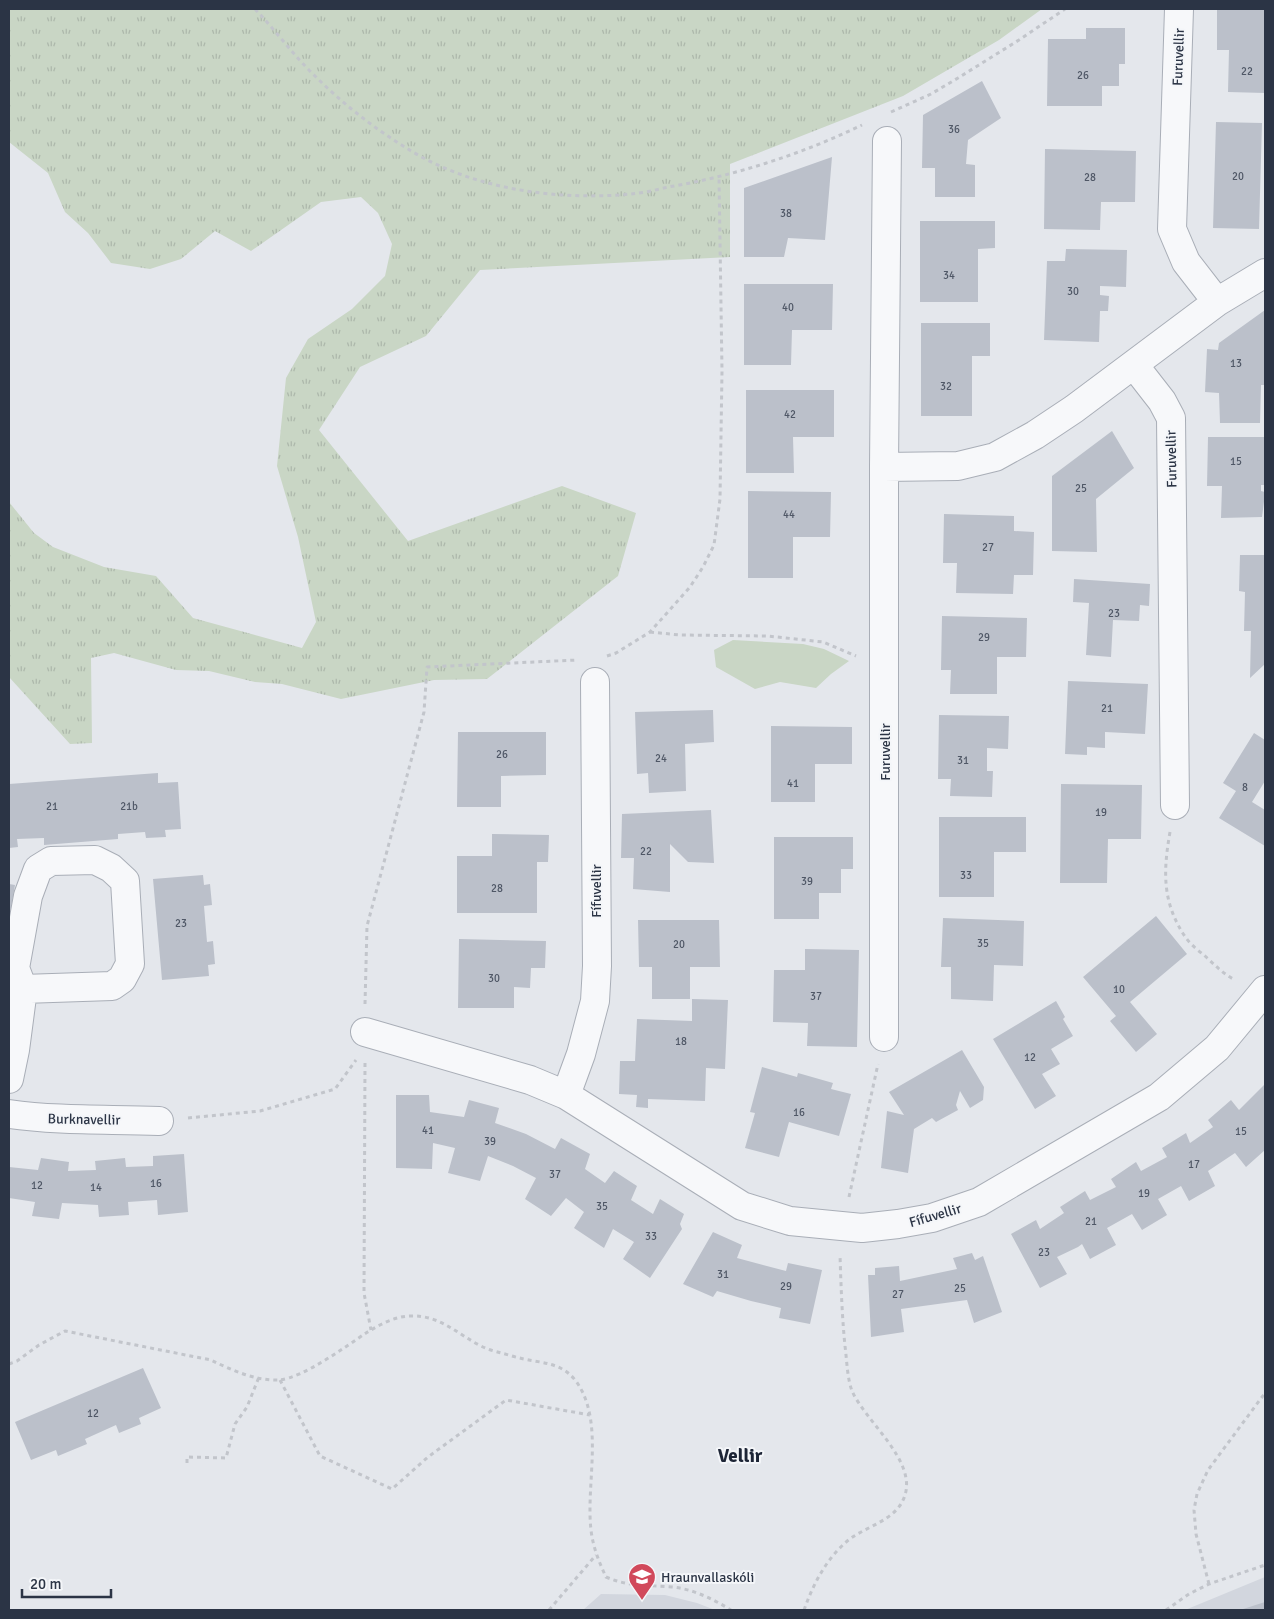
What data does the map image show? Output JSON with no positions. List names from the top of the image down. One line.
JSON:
{"streets":{"street":["Furuvellir","Fífuvellir","Burknavellir"]},"districts":["Vellir"],"places":{"school or university":["Hraunvallaskóli"]},"house_numbers":["22","26","36","20","28","38","34","30","40","13","32","42","15","25","44","27","23","29","21","26","24","31","41","8","21","21b","19","22","33","39","28","23","35","20","30","10","37","18","12","16","41","15","39","17","37","16","12","14","19","35","21","33","23","31","29","25","27","12"],"scale_bar":"20 m"}
